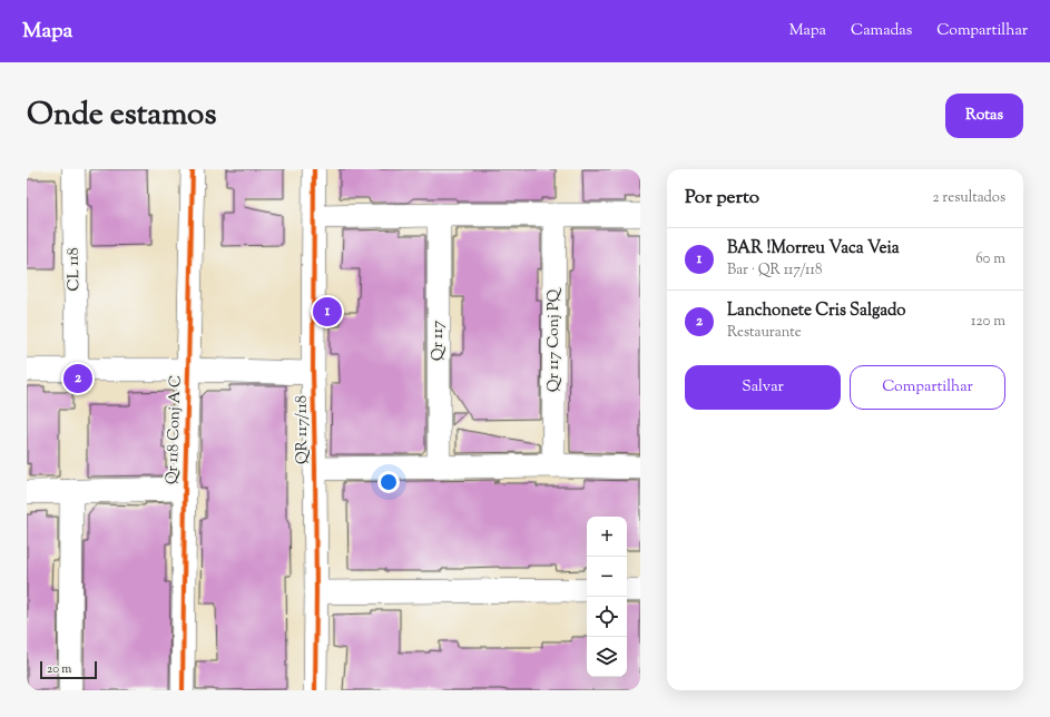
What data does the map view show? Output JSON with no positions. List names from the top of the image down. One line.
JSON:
{"streets":{"street":["CL 118","Qr 117","Qr 117 Conj PQ","Qr 118 Conj A C","QR 117/118"]},"scale_bar":"20 m","page":{"header":"Mapa","nav":["Mapa","Camadas","Compartilhar"],"title":"Onde estamos","buttons":["Rotas",["Salvar","Compartilhar"]],"heading":["Por perto","2 resultados"],"list":[{"mark":"1","name":"BAR !Morreu Vaca Veia","note":"Bar · QR 117/118","value":"60 m"},{"mark":"2","name":"Lanchonete Cris Salgado","note":"Restaurante","value":"120 m"}],"pins":["1","2"],"map_buttons":["+","−"],"scale":"20 m"}}
